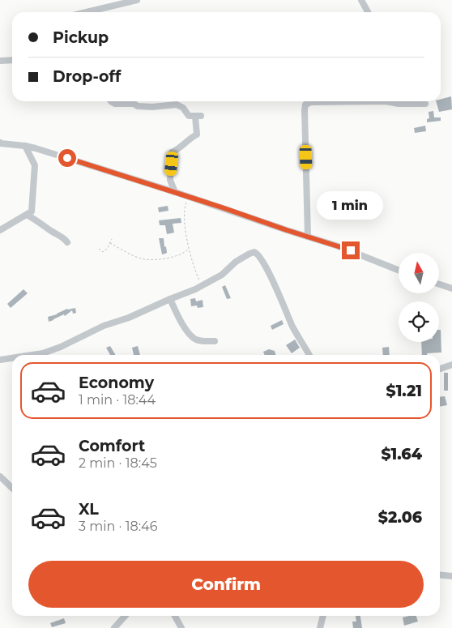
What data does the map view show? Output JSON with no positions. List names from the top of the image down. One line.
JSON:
{"north":"top","page":{"banner":["Pickup","Drop-off"],"bubble":"1 min","list":[{"name":"Economy","note":"1 min · 18:44","value":"$1.21"},{"name":"Comfort","note":"2 min · 18:45","value":"$1.64"},{"name":"XL","note":"3 min · 18:46","value":"$2.06"}],"buttons":"Confirm"}}
